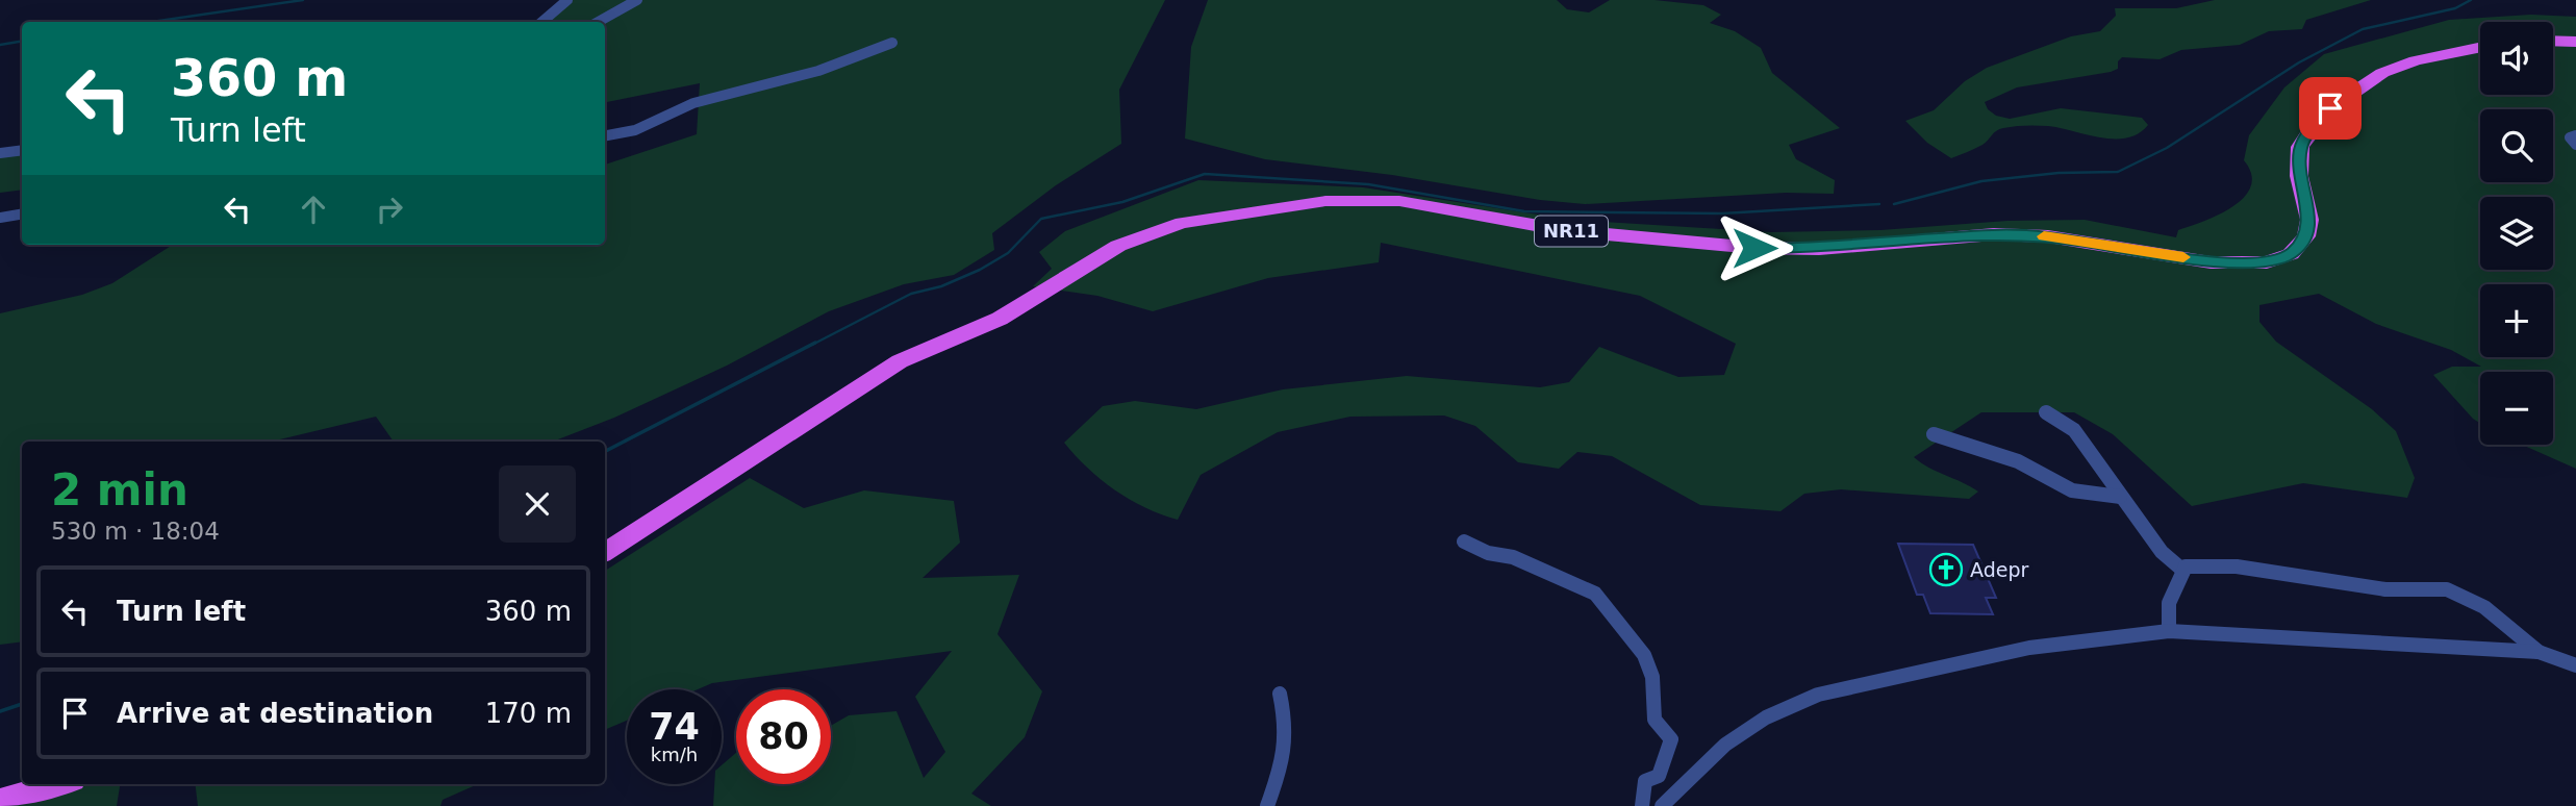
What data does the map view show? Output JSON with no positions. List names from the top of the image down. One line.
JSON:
{"streets":{"highway":["NR11"]},"places":{"church":["Adepr"]},"page":{"map_buttons":["+","−"],"turn":["360 m","Turn left"],"heading":["2 min","530 m · 18:04"],"list":[{"name":"Turn left","value":"360 m"},{"name":"Arrive at destination","value":"170 m"}],"speed":"74 km/h","limit":"80"}}
